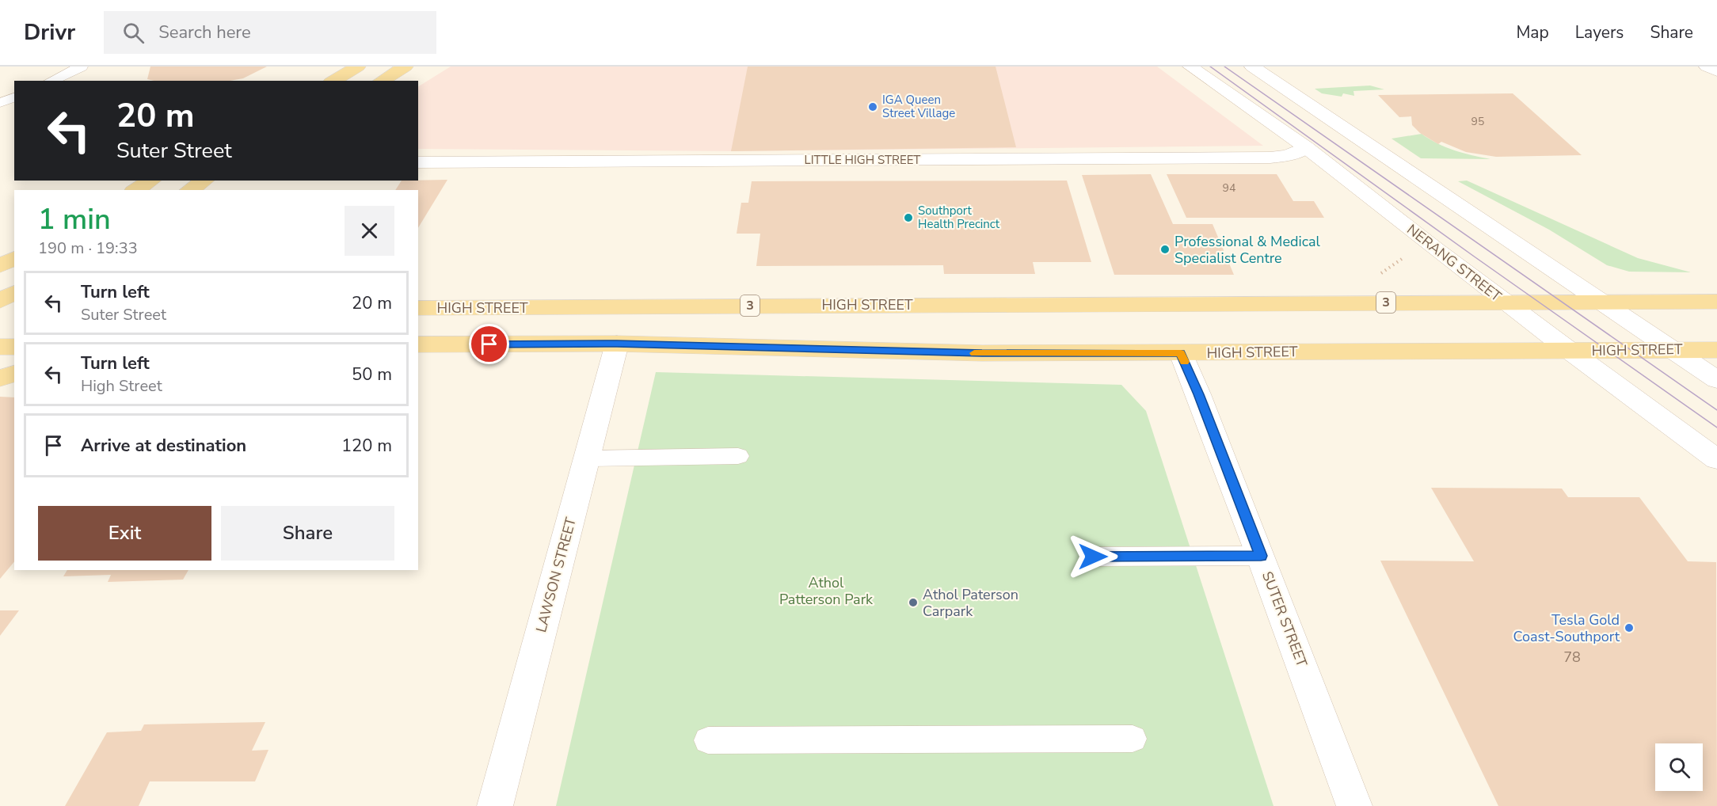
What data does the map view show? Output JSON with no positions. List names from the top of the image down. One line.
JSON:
{"streets":{"main road":["3","HIGH STREET"],"street":["LITTLE HIGH STREET","NERANG STREET","LAWSON STREET","SUTER STREET"]},"crossings":[["LITTLE HIGH STREET","NERANG STREET"],["NERANG STREET","HIGH STREET"],["HIGH STREET","LAWSON STREET"],["HIGH STREET","SUTER STREET"]],"parks":["Athol Patterson Park"],"places":["IGA Queen Street Village","Southport Health Precinct","Professional & Medical Specialist Centre","Athol Paterson Carpark","Tesla Gold Coast-Southport"],"house_numbers":["95","94","78"],"page":{"header":"Drivr","search":"Search here","nav":["Map","Layers","Share"],"turn":["20 m","Suter Street"],"heading":["1 min","190 m · 19:33"],"list":[{"name":"Turn left","note":"Suter Street","value":"20 m"},{"name":"Turn left","note":"High Street","value":"50 m"},{"name":"Arrive at destination","value":"120 m"}],"buttons":["Exit","Share"]}}
